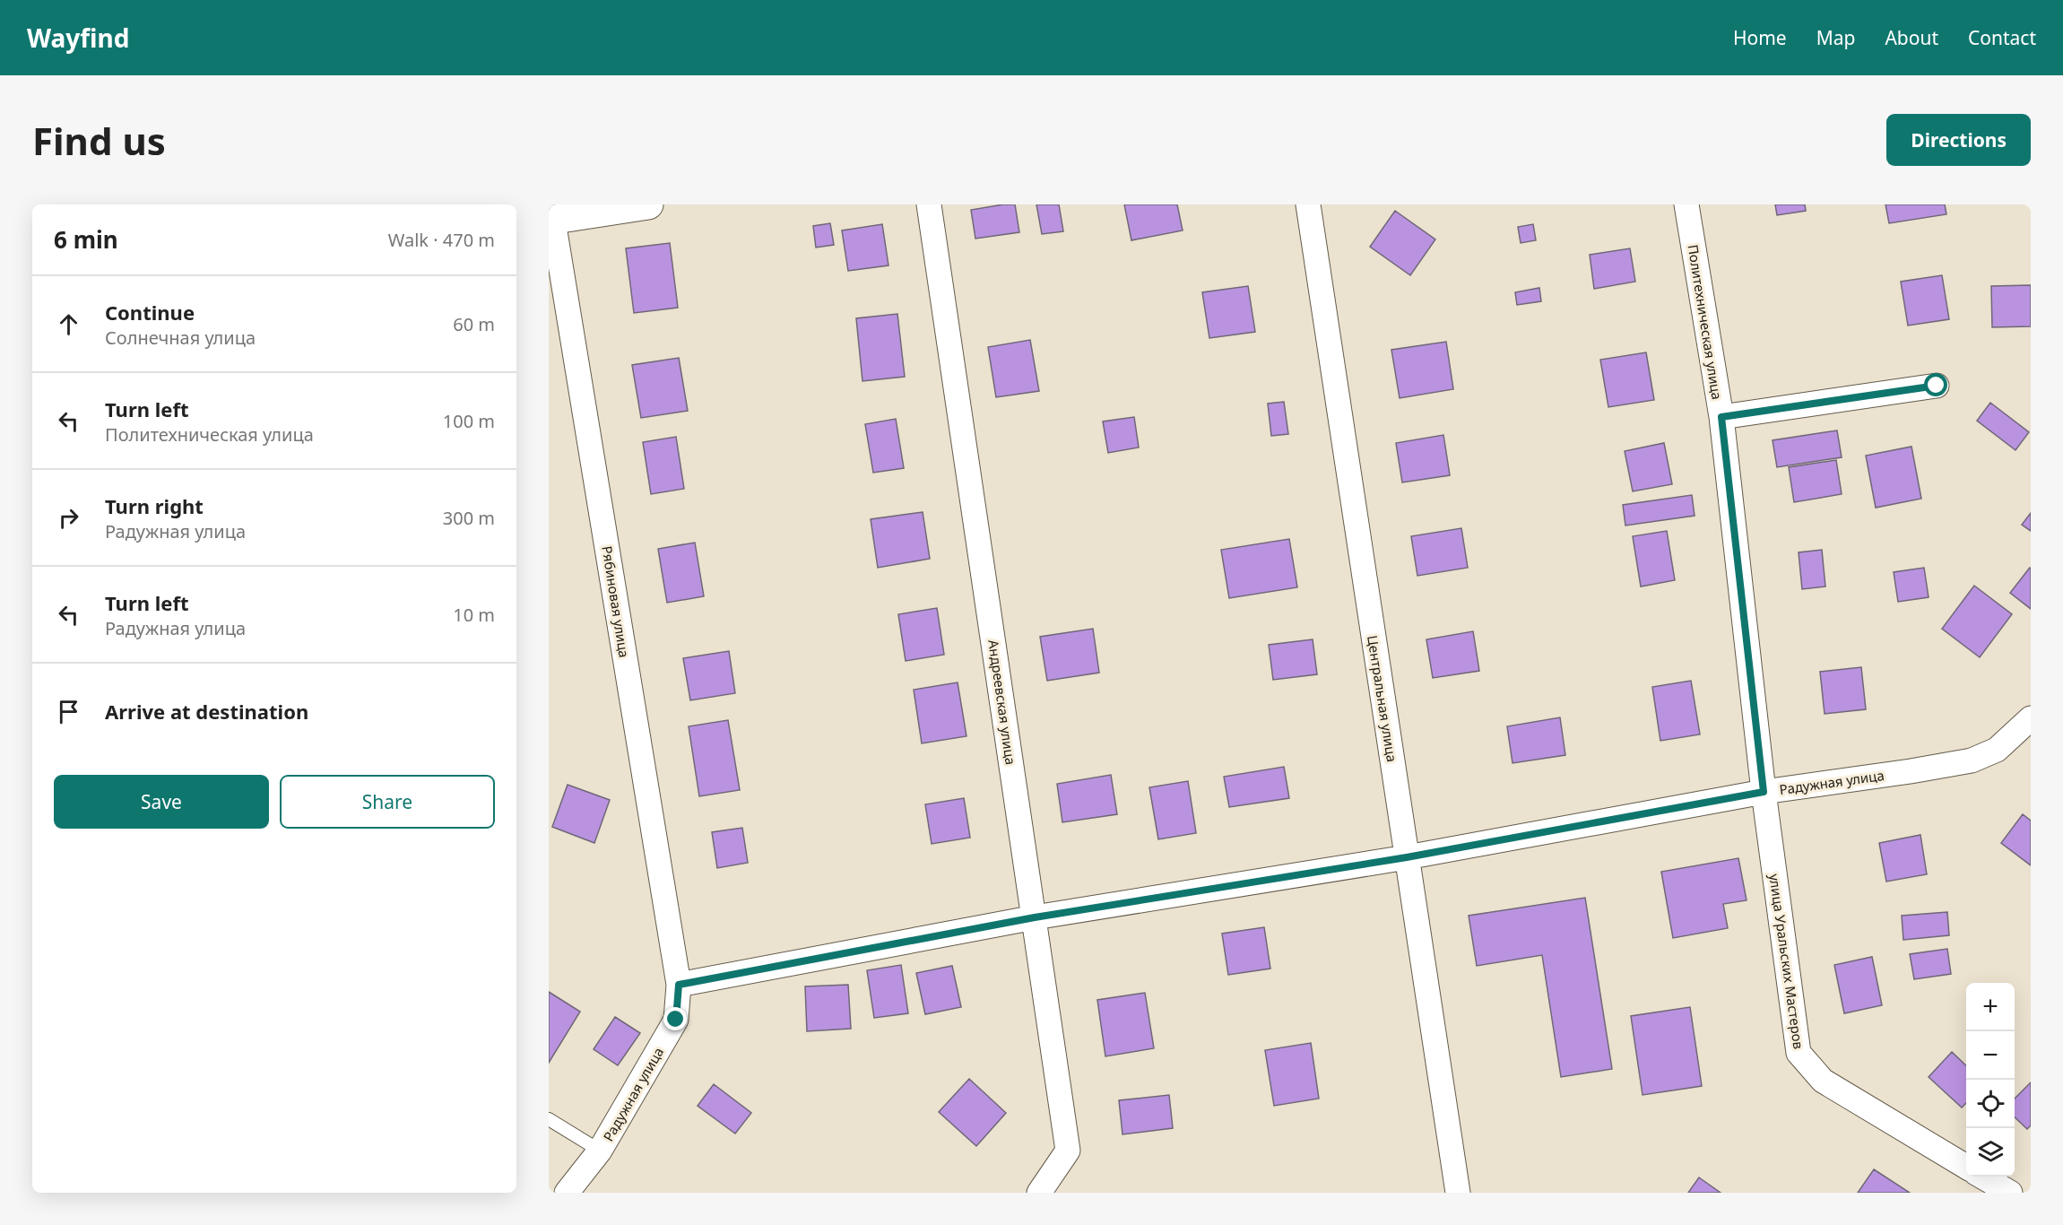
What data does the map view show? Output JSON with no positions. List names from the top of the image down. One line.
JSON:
{"streets":{"street":["Политехническая улица","Рябиновая улица","Центральная улица","Андреевская улица","Радужная улица","улица Уральских Мастеров"]},"crossings":[["Политехническая улица","Радужная улица"],["Политехническая улица","улица Уральских Мастеров"],["Рябиновая улица","Радужная улица"],["Центральная улица","Радужная улица"],["Андреевская улица","Радужная улица"],["Радужная улица","улица Уральских Мастеров"]],"page":{"header":"Wayfind","nav":["Home","Map","About","Contact"],"buttons":["Directions",["Save","Share"]],"title":"Find us","heading":["6 min","Walk · 470 m"],"list":[["Continue","Солнечная улица","60 m"],["Turn left","Политехническая улица","100 m"],["Turn right","Радужная улица","300 m"],["Turn left","Радужная улица","10 m"],"Arrive at destination"],"map_buttons":["+","−"]}}
